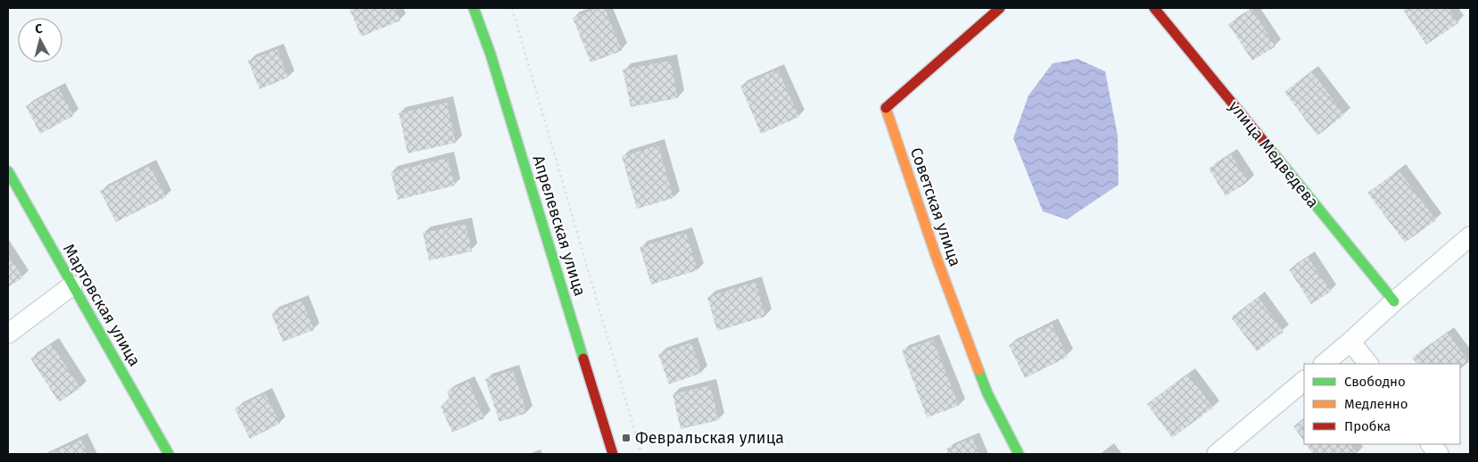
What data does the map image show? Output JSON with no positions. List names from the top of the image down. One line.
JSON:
{"streets":{"street":["улица Медведева","Советская улица","Апрелевская улица","Мартовская улица"]},"places":{"transit":["Февральская улица"]},"legend":["Свободно","Медленно","Пробка"],"north":"top"}
